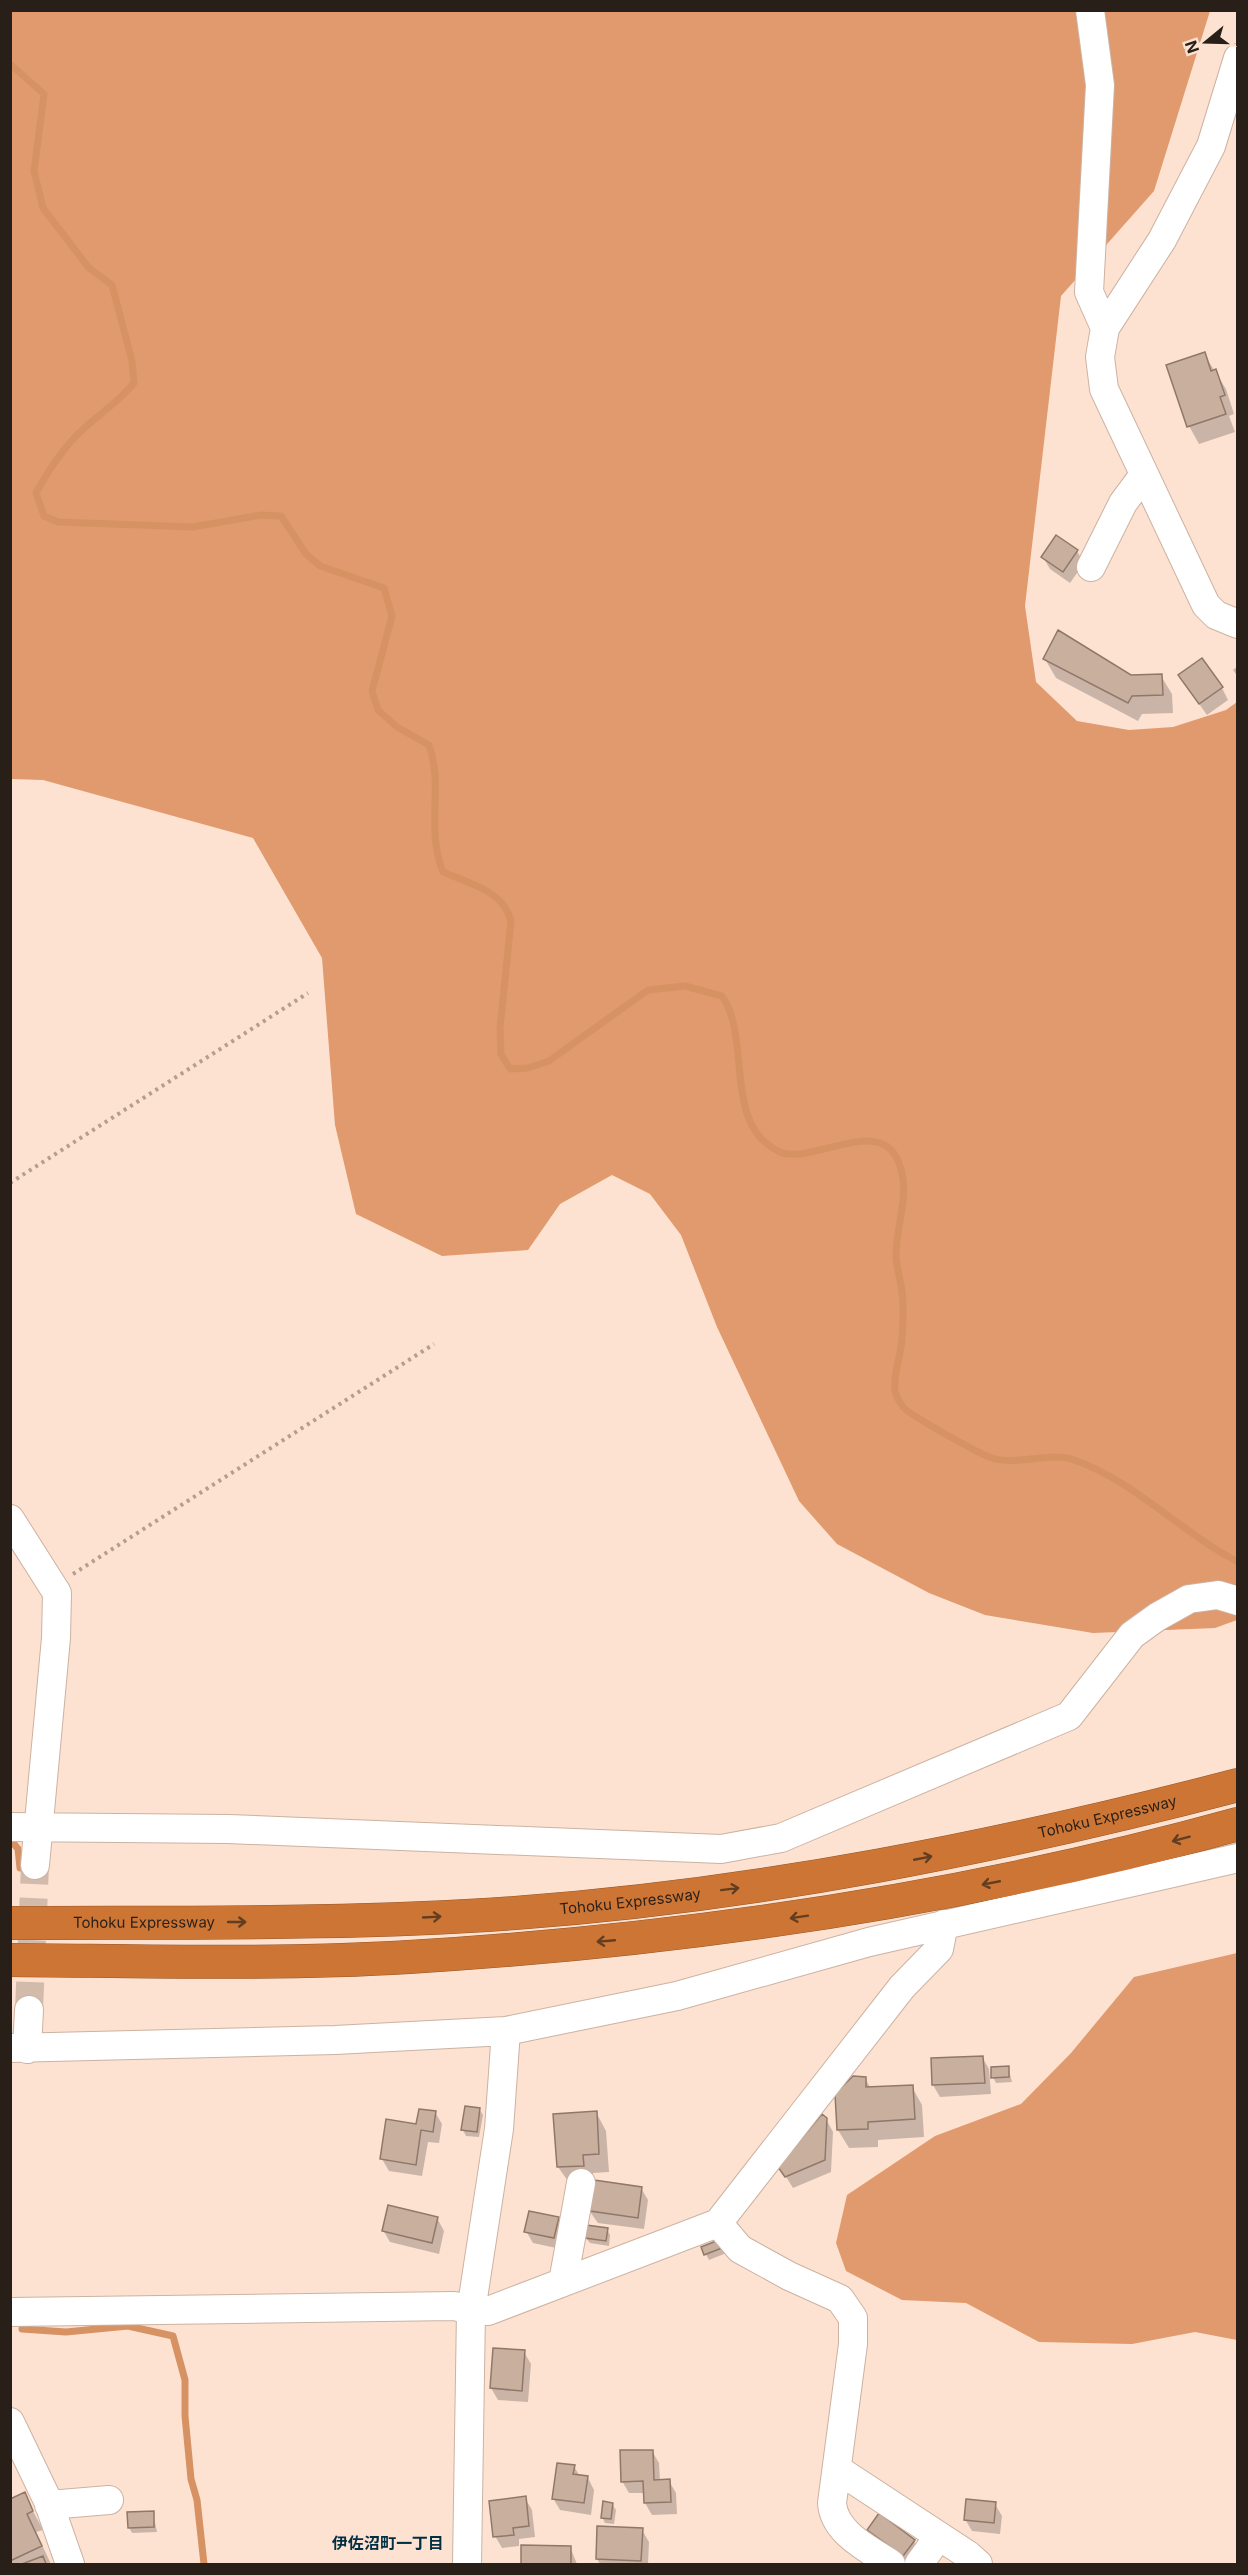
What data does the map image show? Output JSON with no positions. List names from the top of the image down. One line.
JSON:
{"streets":{"highway":["Tohoku Expressway"]},"districts":["伊佐沼町一丁目"],"north":"left"}
